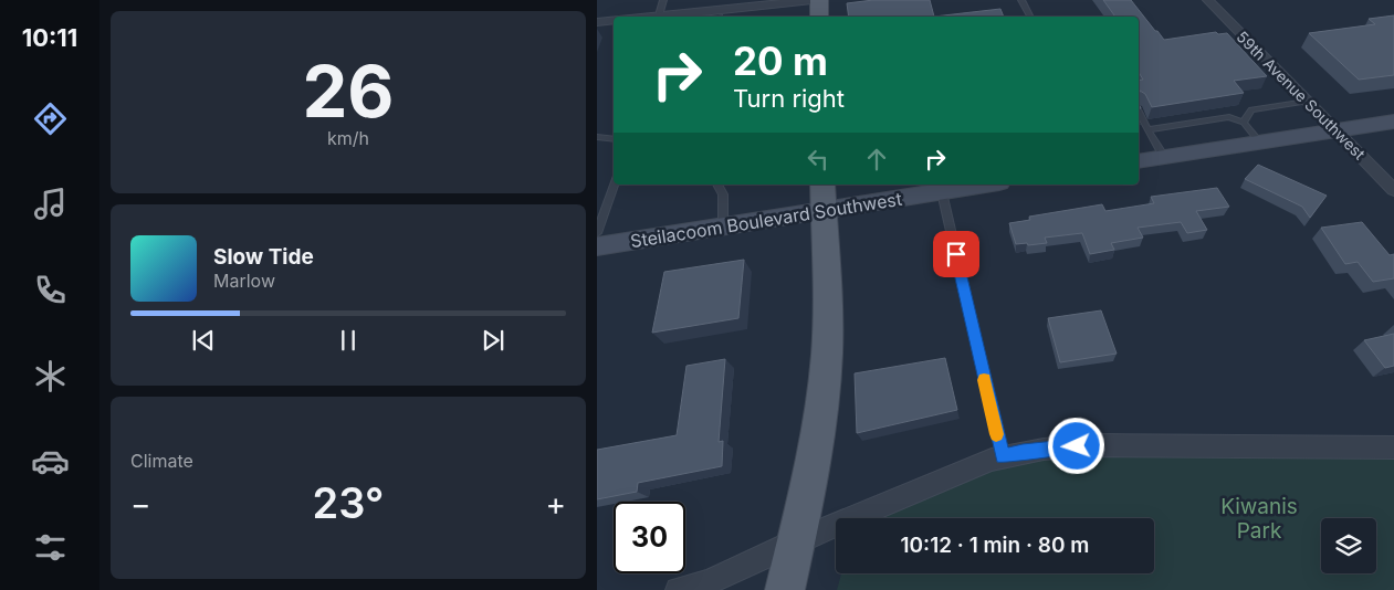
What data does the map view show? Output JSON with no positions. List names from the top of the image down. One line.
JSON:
{"streets":{"main road":["Steilacoom Boulevard Southwest"],"street":["59th Avenue Southwest"]},"parks":["Kiwanis Park"],"page":{"tabs":"10:11","tile":[["26","km/h"],"Climate"],"turn":["20 m","Turn right"],"song":["Slow Tide","Marlow"],"heat":["−","23°","+"],"limit":"30","trip":"10:12 · 1 min · 80 m"}}
